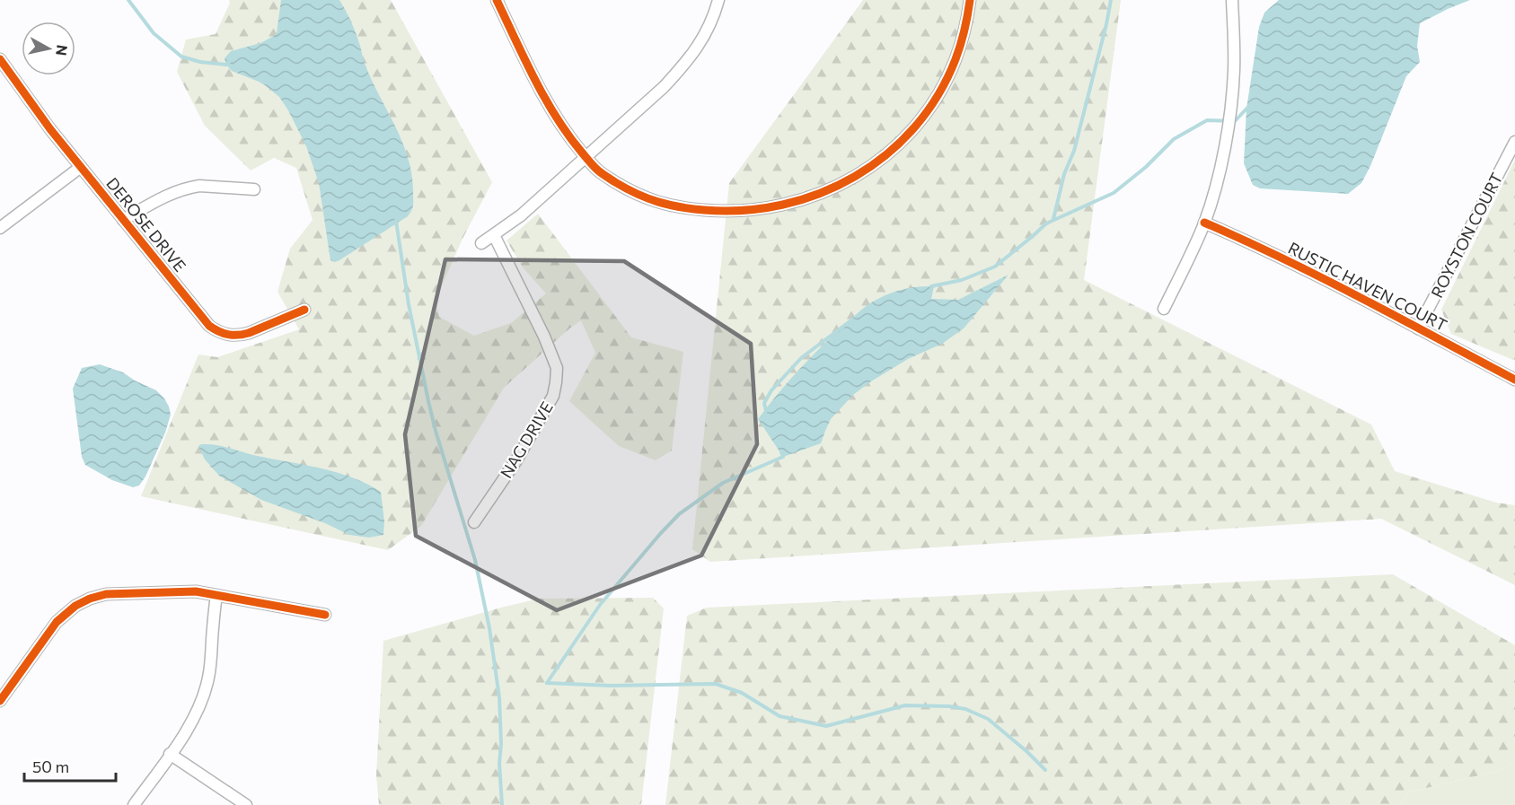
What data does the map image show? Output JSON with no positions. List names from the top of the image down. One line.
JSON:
{"streets":{"street":["DEROSE DRIVE","ROYSTON COURT","RUSTIC HAVEN COURT","NAG DRIVE"]},"crossings":[["ROYSTON COURT","RUSTIC HAVEN COURT"]],"scale_bar":"50 m","north":"right"}
